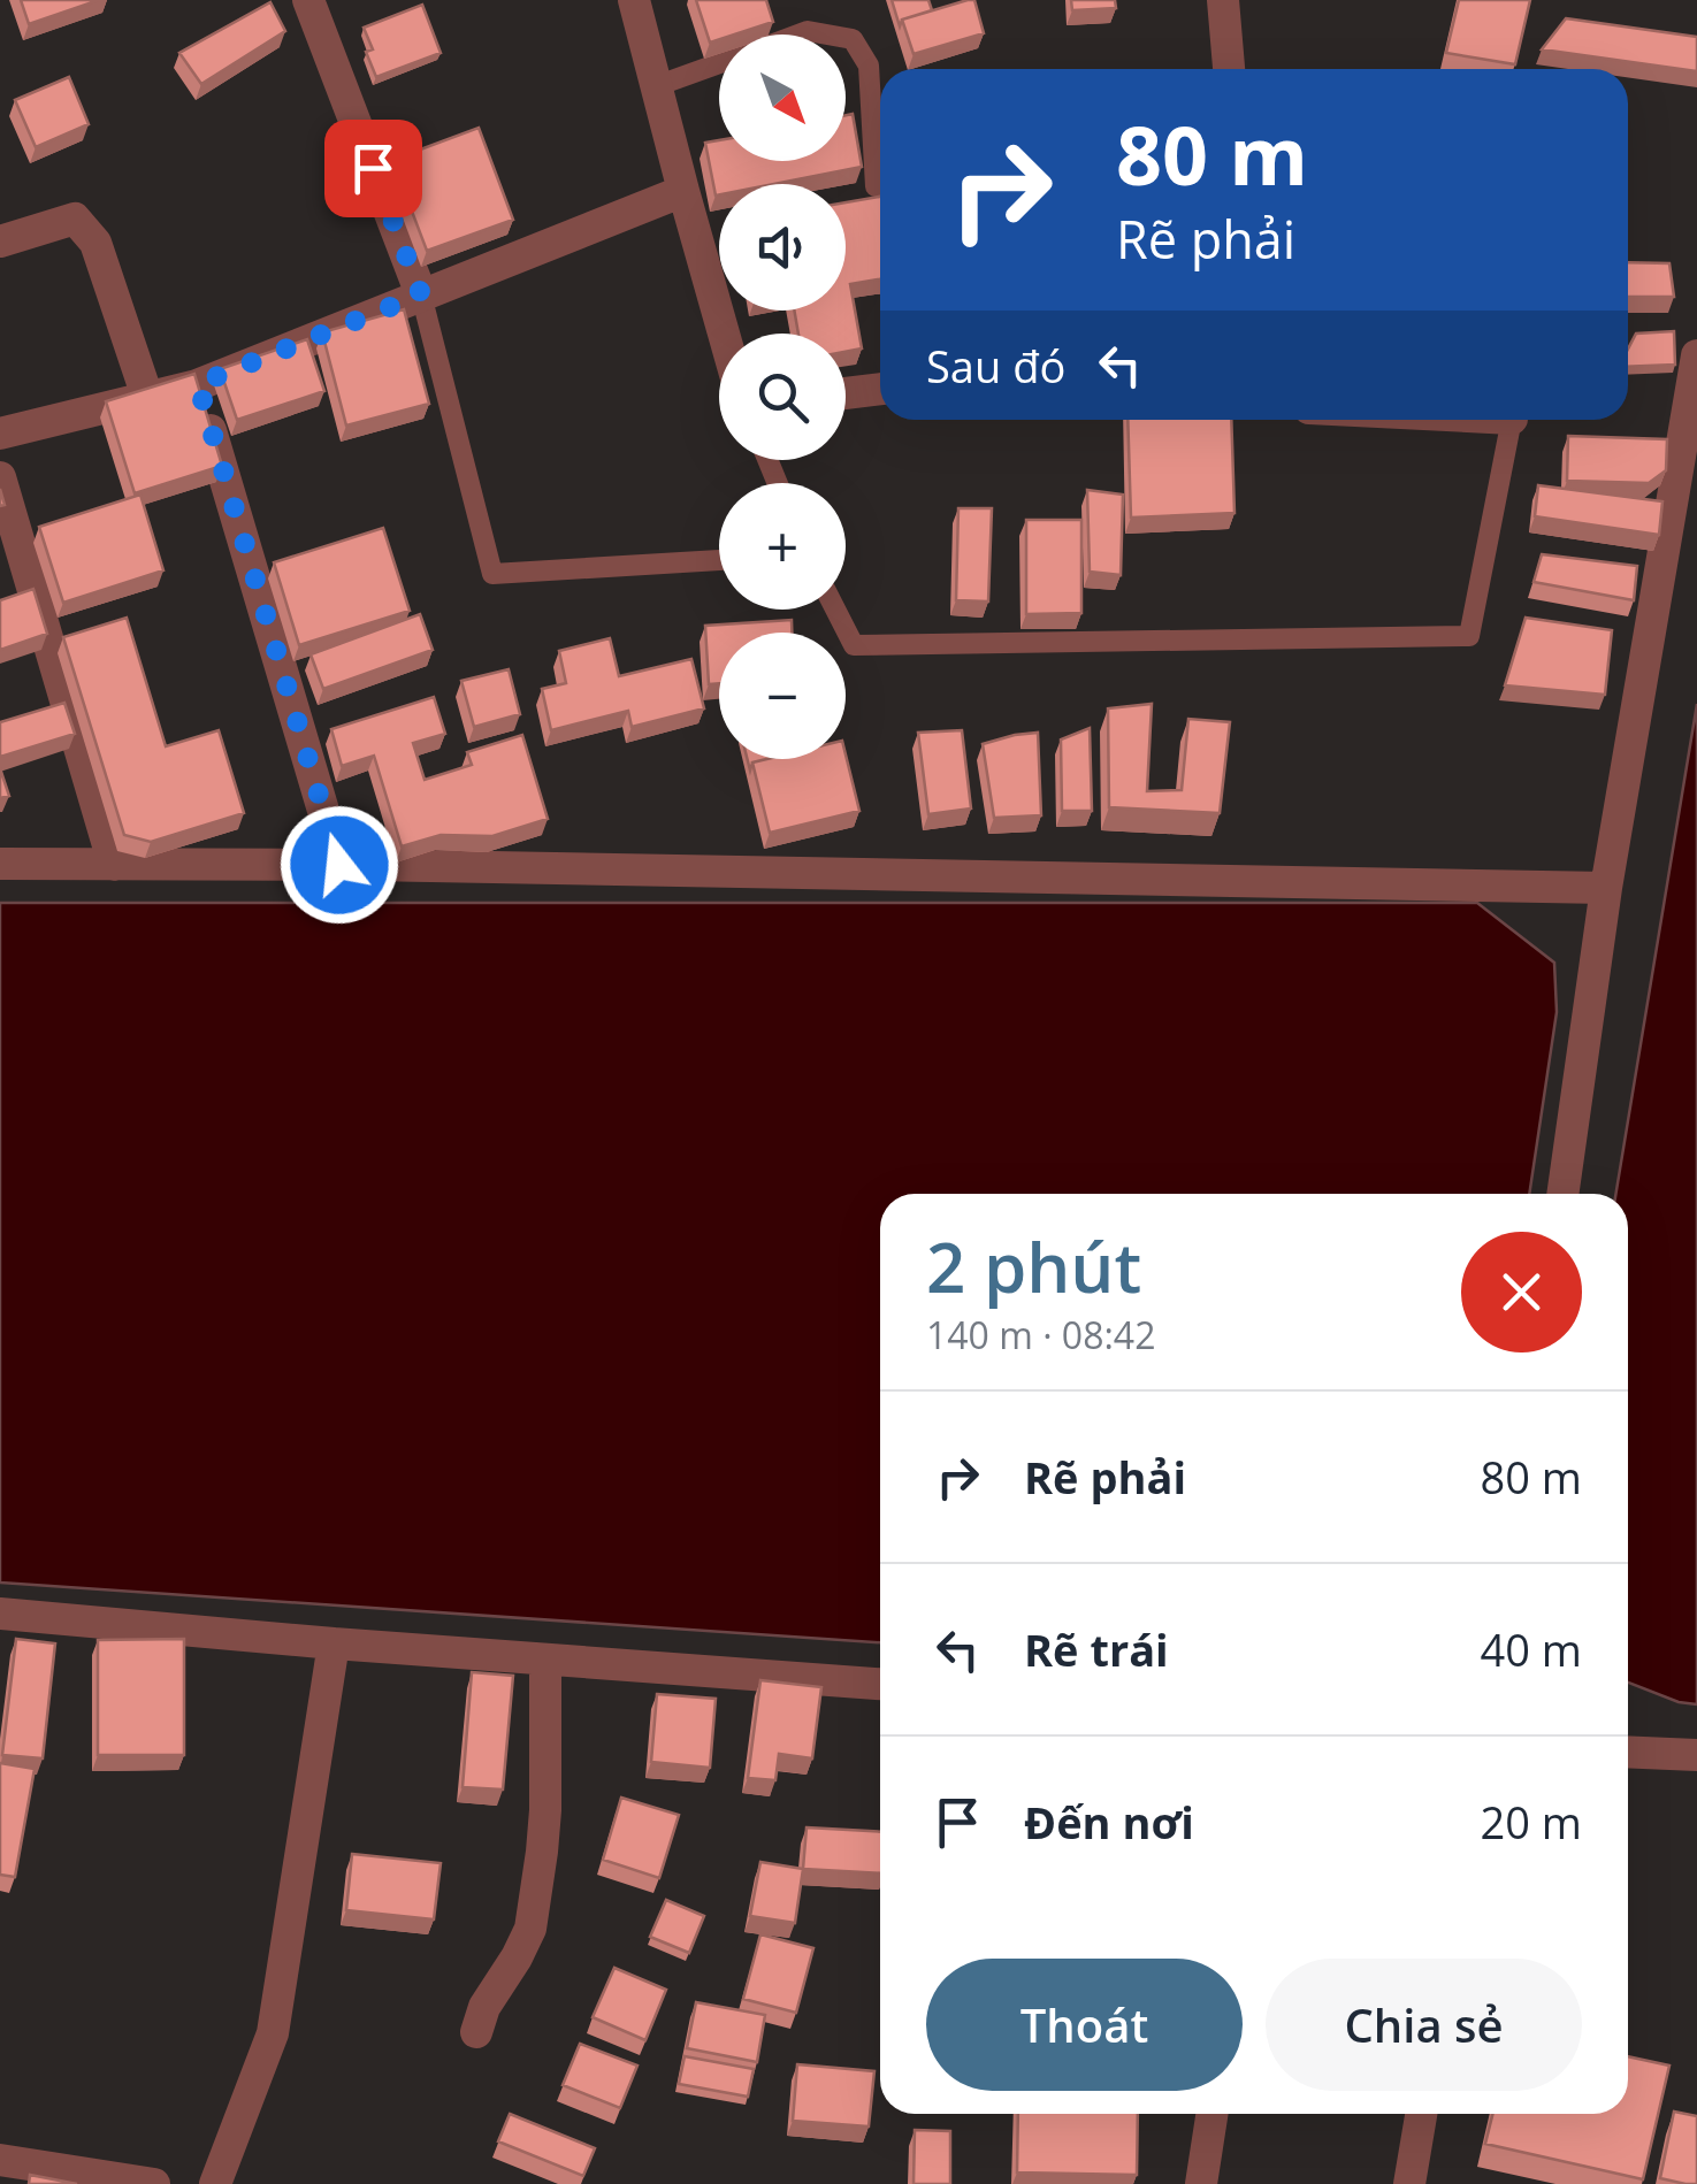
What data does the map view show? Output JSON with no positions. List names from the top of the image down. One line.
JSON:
{"north":"bottom right","page":{"map_buttons":["+","−"],"turn":["80 m","Rẽ phải"],"then":"Sau đó","heading":["2 phút","140 m · 08:42"],"list":[{"name":"Rẽ phải","value":"80 m"},{"name":"Rẽ trái","value":"40 m"},{"name":"Đến nơi","value":"20 m"}],"buttons":["Thoát","Chia sẻ"]}}
